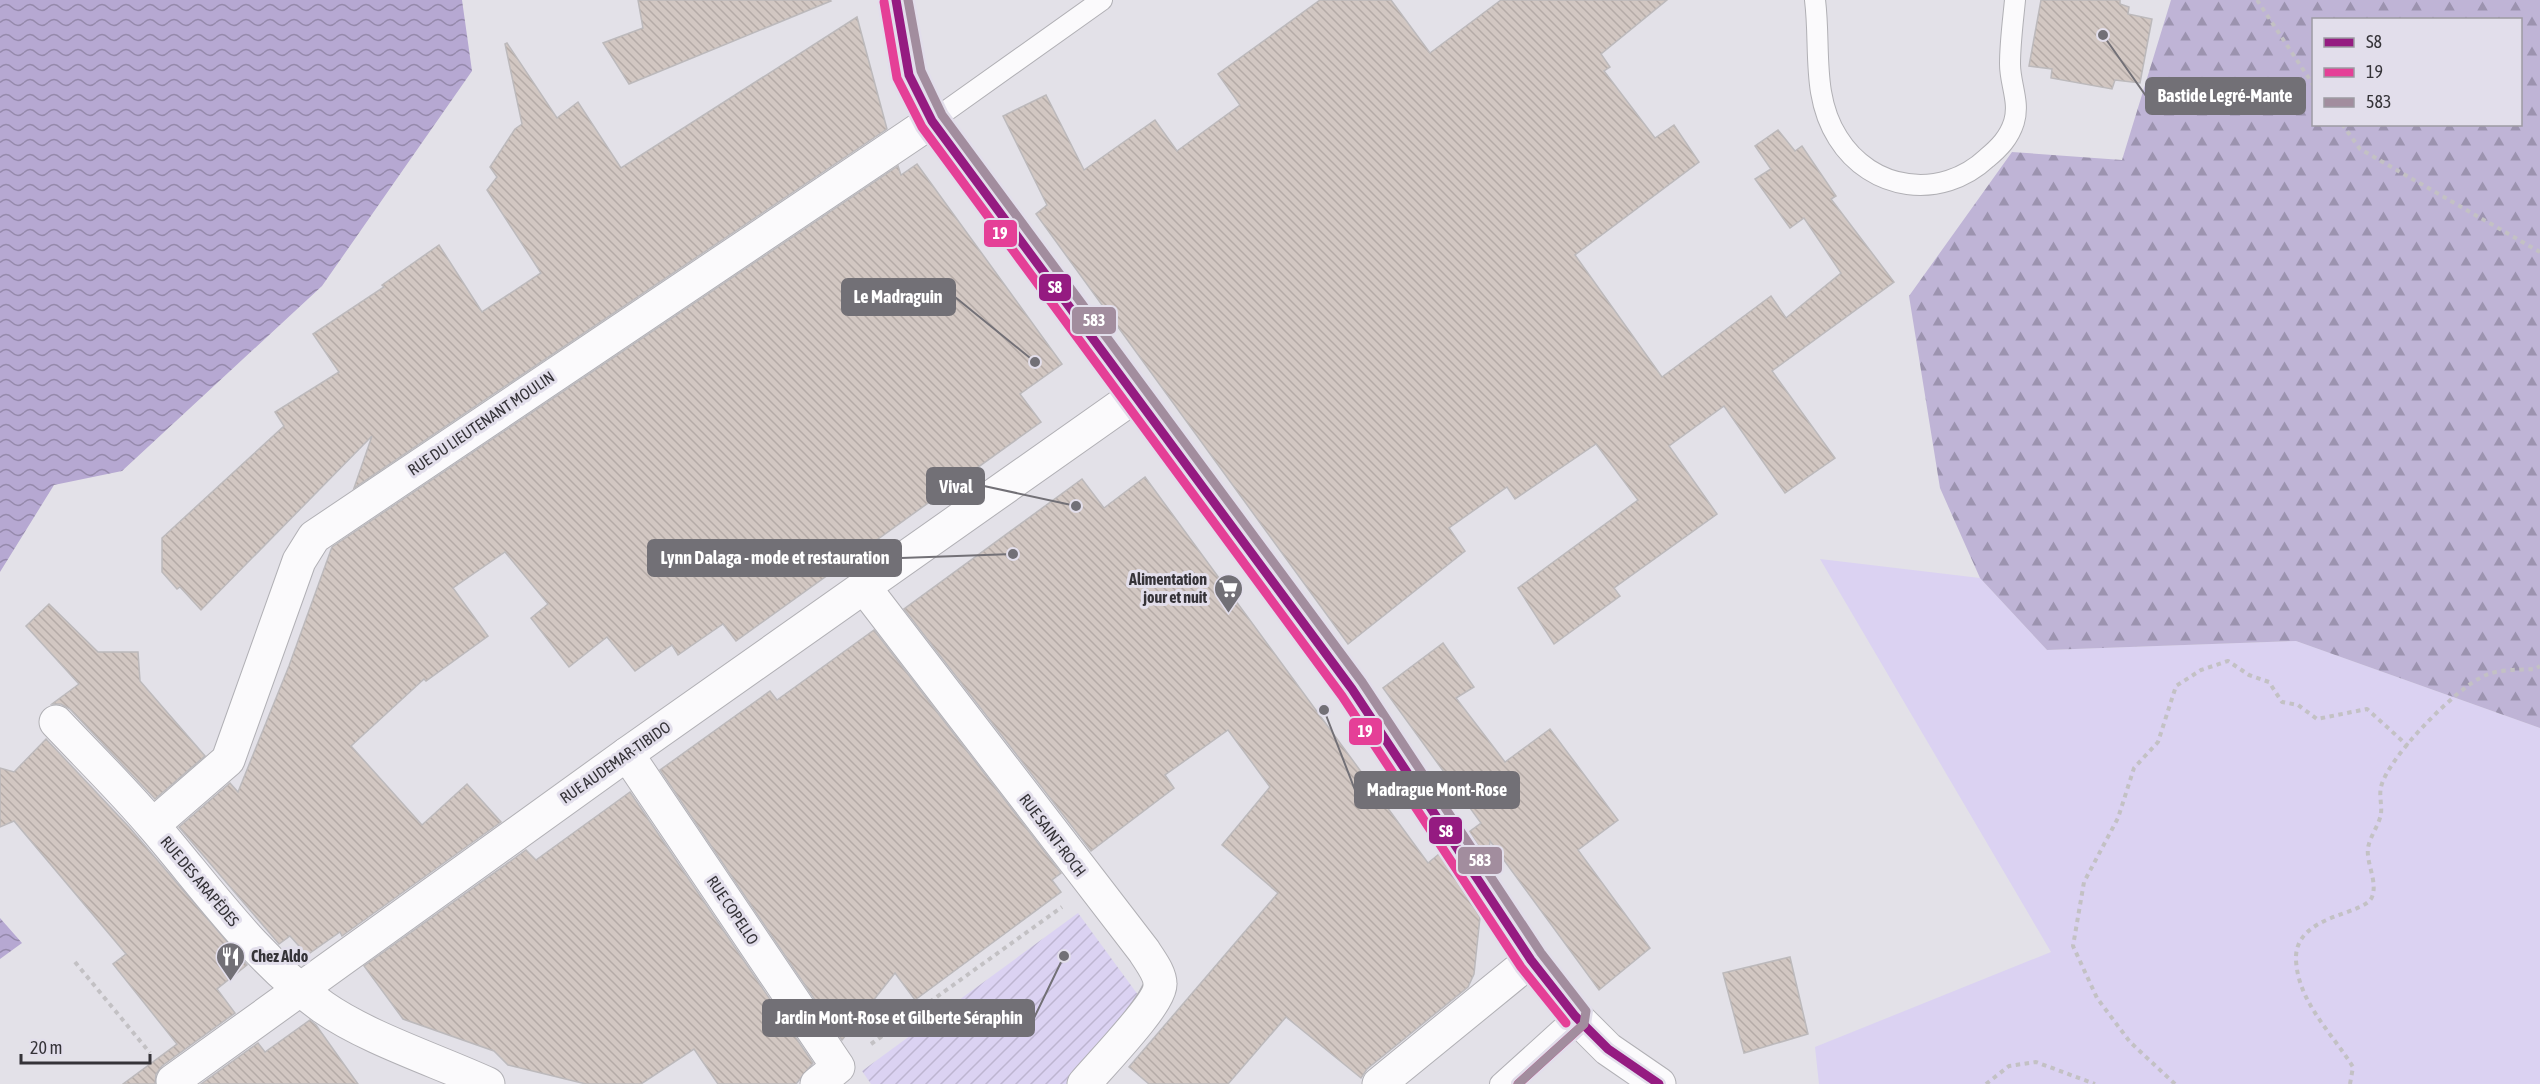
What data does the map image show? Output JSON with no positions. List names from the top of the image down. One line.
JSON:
{"streets":{"street":["RUE DU LIEUTENANT MOULIN","RUE AUDEMAR-TIBIDO","RUE SAINT-ROCH","RUE DES ARAPÈDES","RUE COPELLO"]},"crossings":[["RUE DU LIEUTENANT MOULIN","RUE DES ARAPÈDES"],["RUE AUDEMAR-TIBIDO","RUE SAINT-ROCH"],["RUE AUDEMAR-TIBIDO","RUE DES ARAPÈDES"],["RUE AUDEMAR-TIBIDO","RUE COPELLO"]],"places":{"other":["Bastide Legré-Mante","Le Madraguin","Vival","Lynn Dalaga - mode et restauration","Madrague Mont-Rose","Jardin Mont-Rose et Gilberte Séraphin"],"supermarket":["Alimentation jour et nuit"],"restaurant":["Chez Aldo"]},"lines":["transit line S8","transit line 583","transit line 19"],"legend":["S8","19","583"],"scale_bar":"20 m"}
